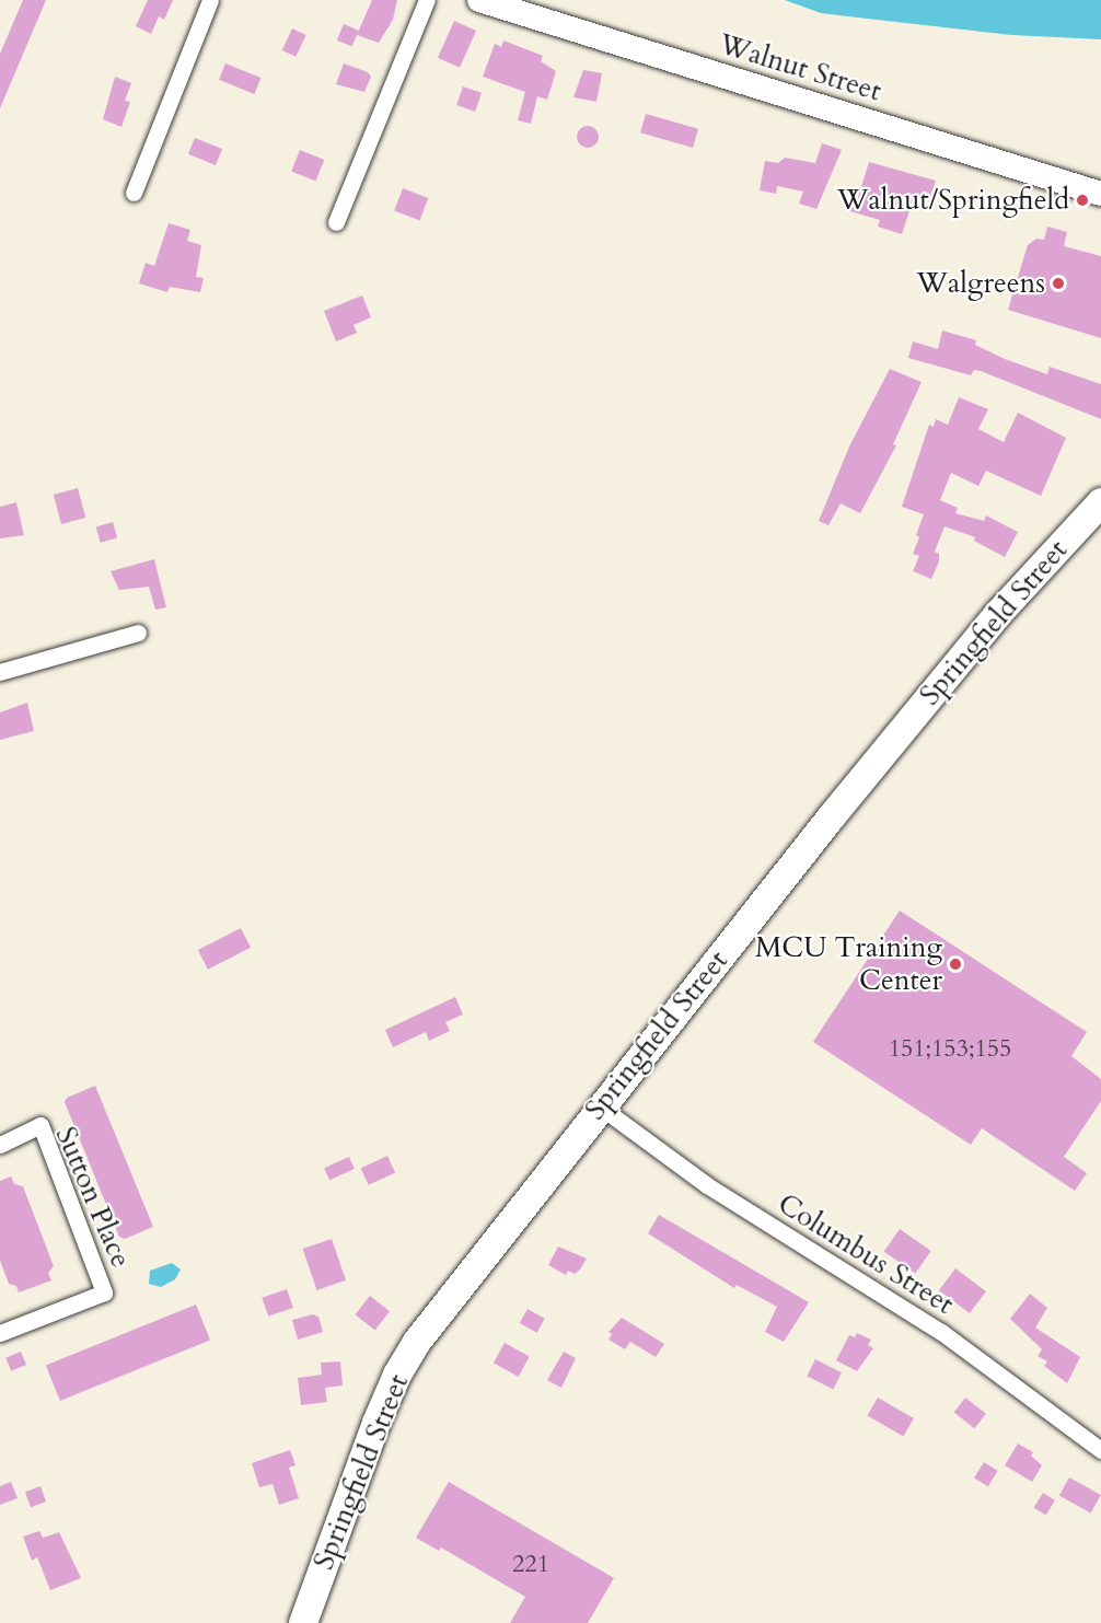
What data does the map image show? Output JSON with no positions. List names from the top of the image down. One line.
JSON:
{"streets":{"main road":["Walnut Street","Springfield Street"],"street":["Sutton Place","Columbus Street"]},"crossings":[["Springfield Street","Columbus Street"]],"places":["Walnut/Springfield","Walgreens","MCU Training Center"],"house_numbers":["151;153;155","221"]}
